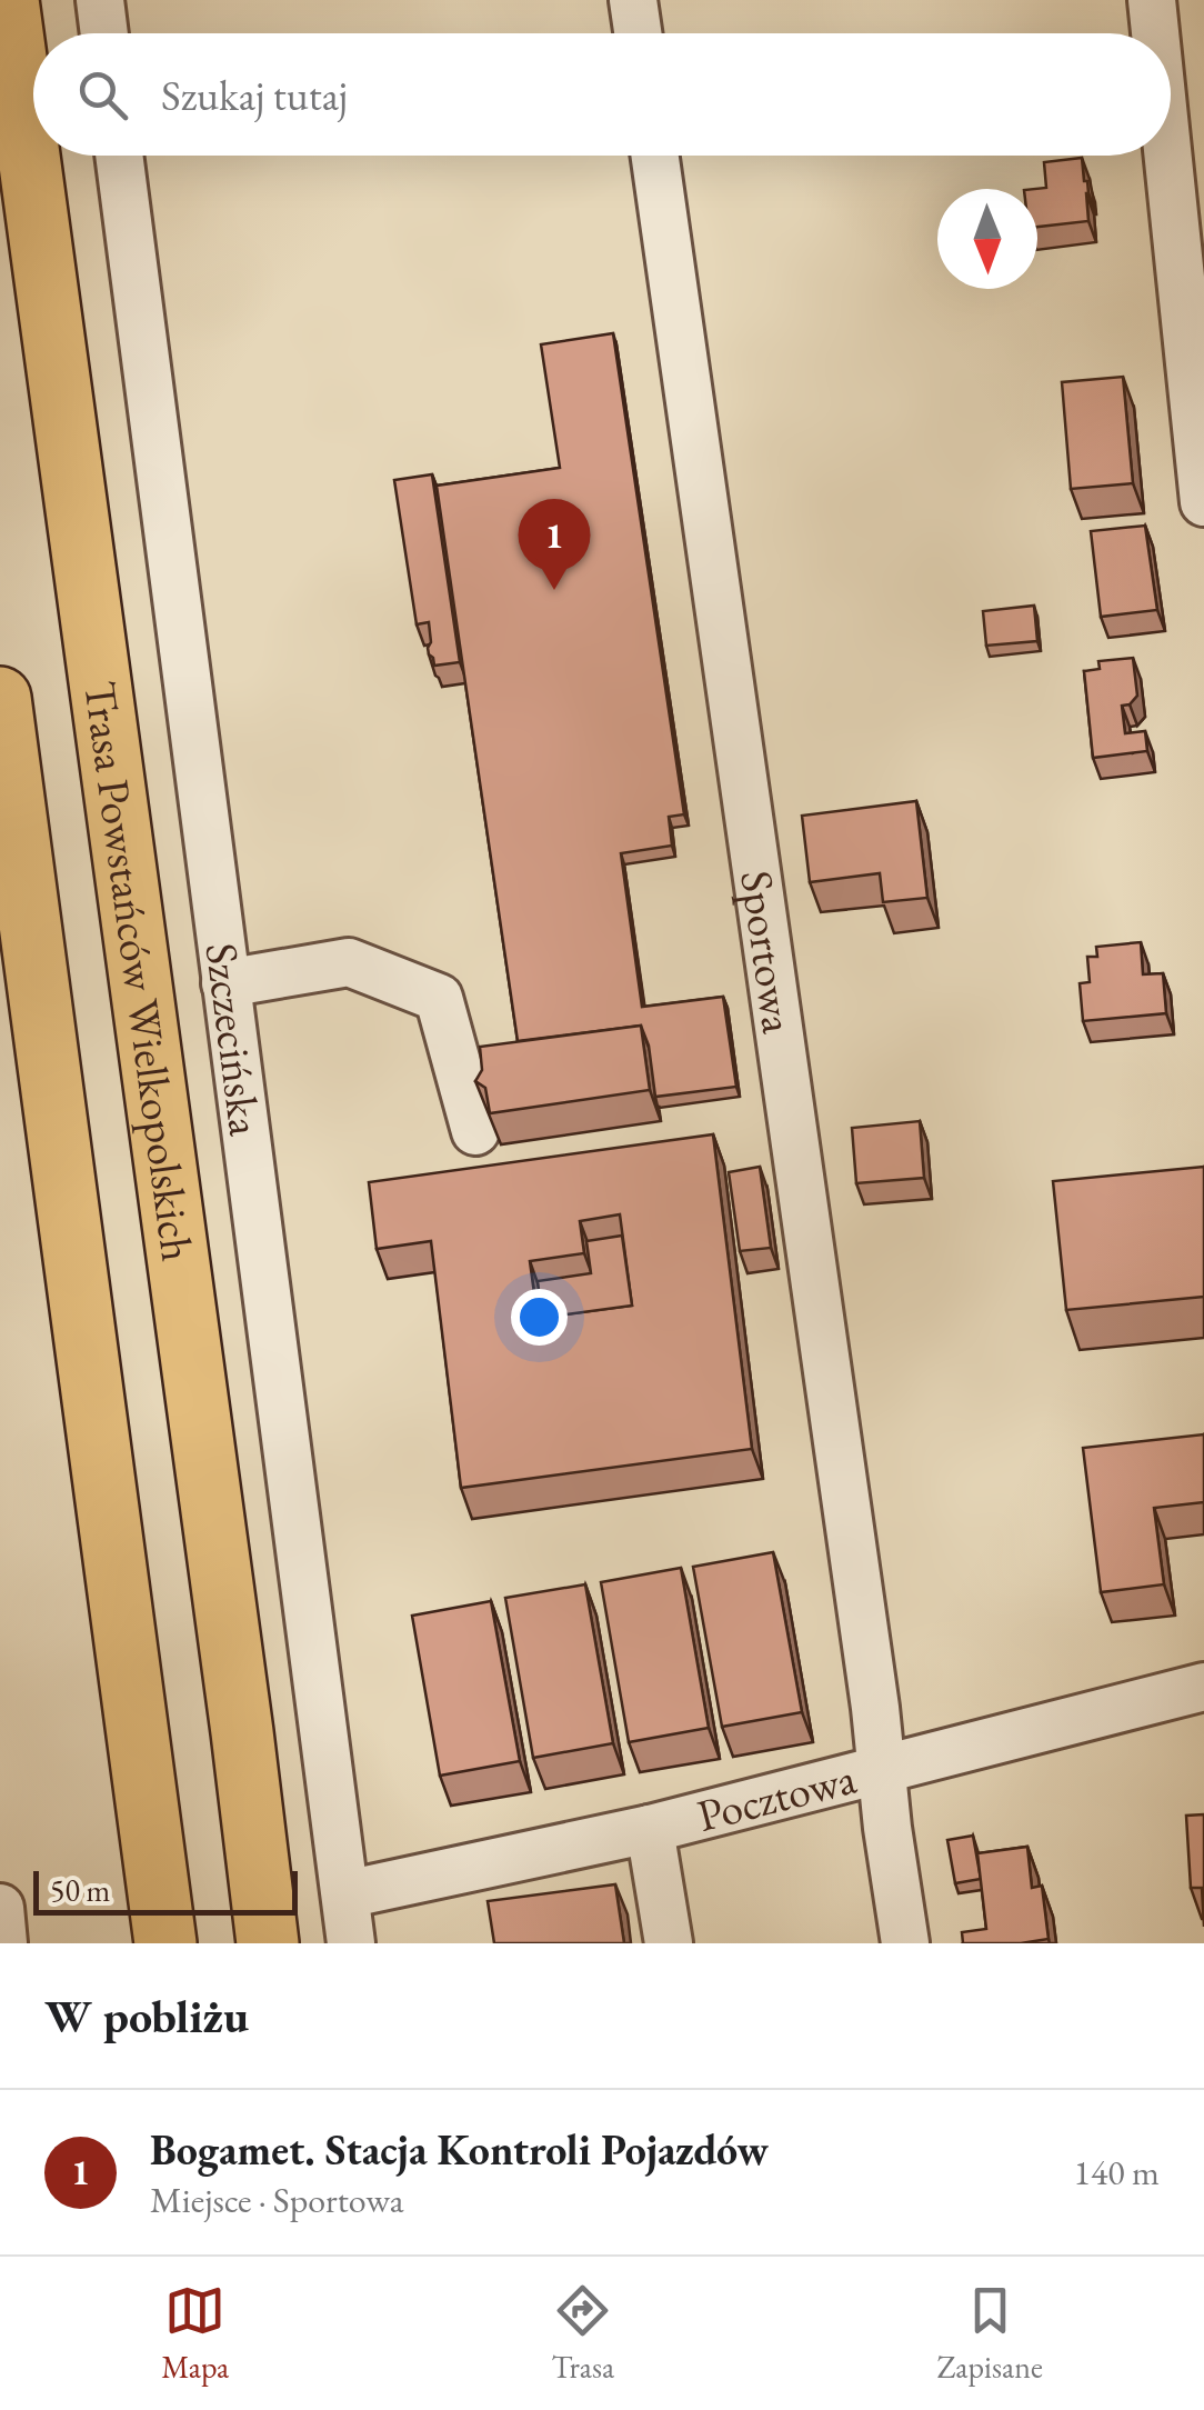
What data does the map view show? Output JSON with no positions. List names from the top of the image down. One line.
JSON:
{"streets":{"highway":["Trasa Powstańców Wielkopolskich"],"street":["Sportowa","Szczecińska","Pocztowa"]},"crossings":[["Sportowa","Pocztowa"],["Szczecińska","Pocztowa"]],"scale_bar":"50 m","north":"bottom","page":{"search":"Szukaj tutaj","pins":"1","scale":"50 m","heading":"W pobliżu","list":[{"mark":"1","name":"Bogamet. Stacja Kontroli Pojazdów","note":"Miejsce · Sportowa","value":"140 m"}],"nav":["Mapa","Trasa","Zapisane"]}}
